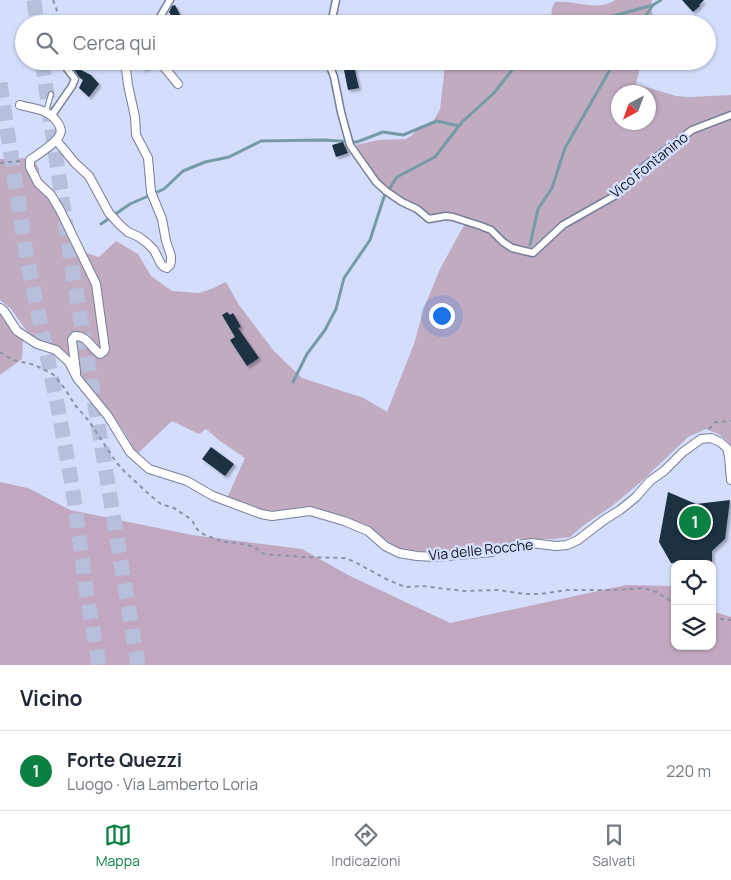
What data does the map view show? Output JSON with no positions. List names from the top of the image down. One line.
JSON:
{"streets":{"street":["Vico Fontanino","Via delle Rocche"]},"north":"bottom left","page":{"search":"Cerca qui","pins":"1","heading":"Vicino","list":[{"mark":"1","name":"Forte Quezzi","note":"Luogo · Via Lamberto Loria","value":"220 m"}],"nav":["Mappa","Indicazioni","Salvati"]}}
